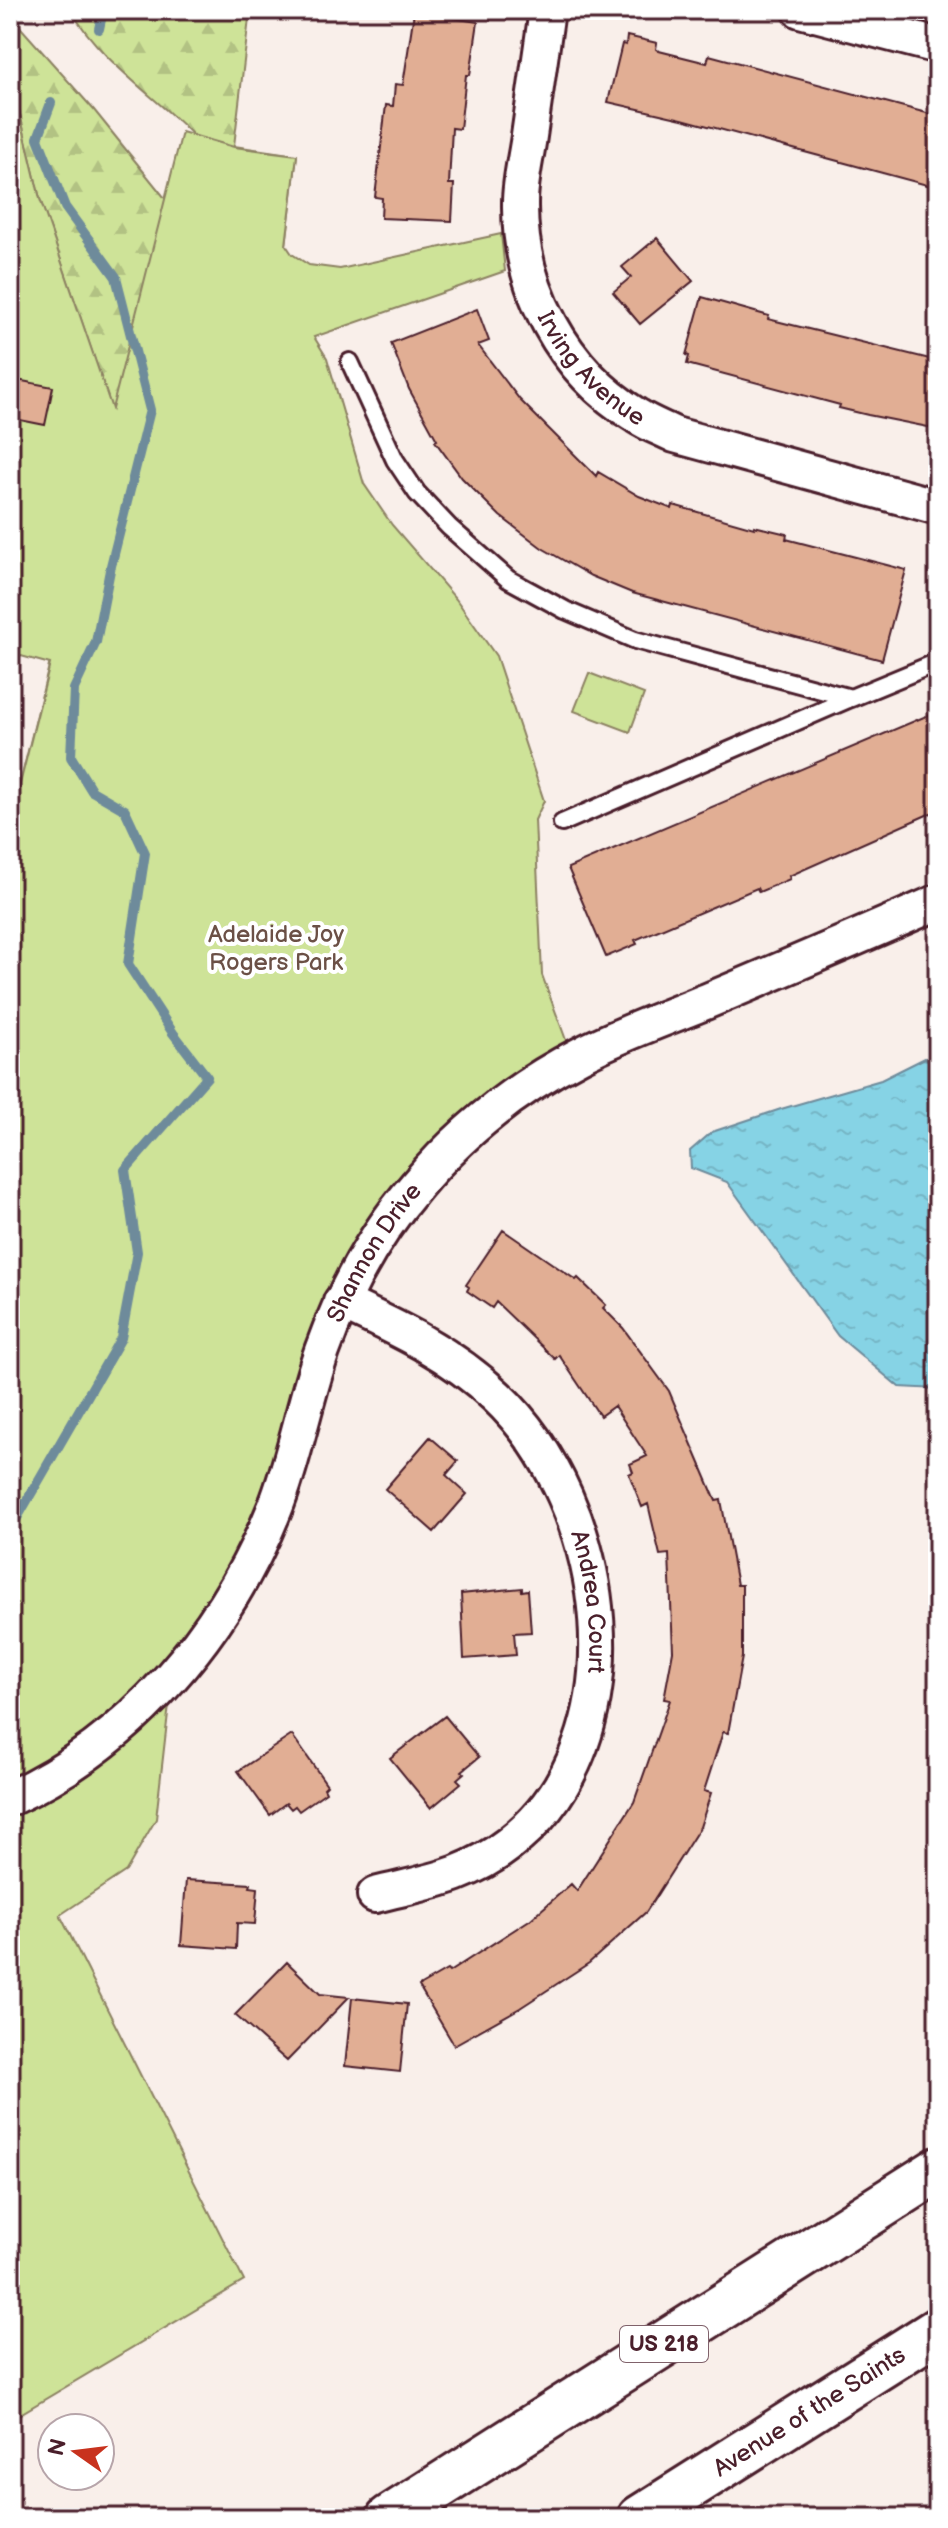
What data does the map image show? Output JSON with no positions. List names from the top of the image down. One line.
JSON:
{"streets":{"highway":["US 218","Avenue of the Saints"],"street":["Irving Avenue","Shannon Drive","Andrea Court"]},"crossings":[["Shannon Drive","Andrea Court"]],"parks":["Adelaide Joy Rogers Park"],"north":"left"}
